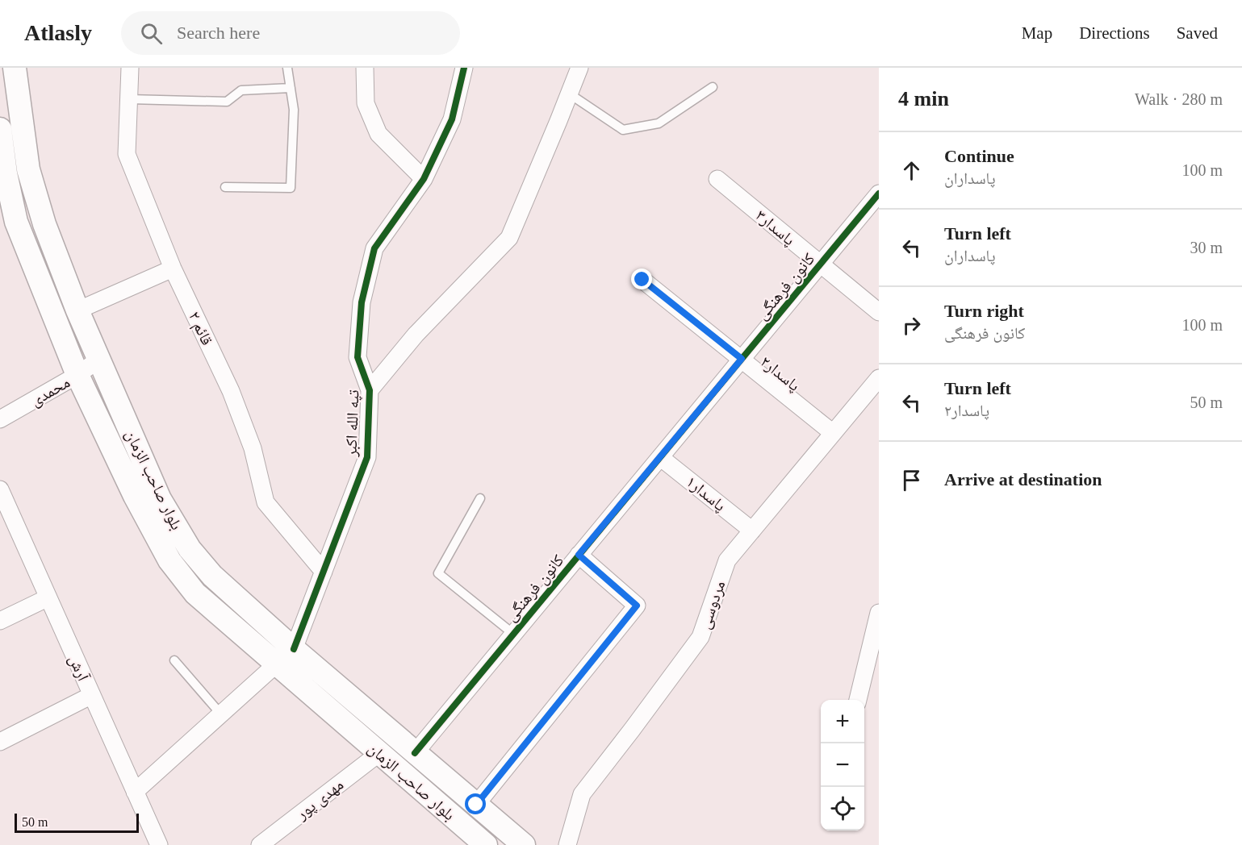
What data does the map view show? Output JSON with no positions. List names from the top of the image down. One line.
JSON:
{"streets":{"main road":["بلوار صاحب الزمان"],"street":["پاسدار۳","کانون فرهنگی","قائم ۲","پاسدار۲","محمدی","تپه الله اکبر","پاسدار۱","مردوسی","آرش","مهدی پور"]},"crossings":[["پاسدار۳","کانون فرهنگی"],["کانون فرهنگی","پاسدار۲"],["کانون فرهنگی","بلوار صاحب الزمان"],["کانون فرهنگی","پاسدار۱"],["قائم ۲","تپه الله اکبر"],["پاسدار۲","مردوسی"],["محمدی","بلوار صاحب الزمان"],["تپه الله اکبر","بلوار صاحب الزمان"],["بلوار صاحب الزمان","مهدی پور"],["پاسدار۱","مردوسی"]],"scale_bar":"50 m","page":{"header":"Atlasly","search":"Search here","nav":["Map","Directions","Saved"],"heading":["4 min","Walk · 280 m"],"list":[["Continue","پاسداران","100 m"],["Turn left","پاسداران","30 m"],["Turn right","کانون فرهنگی","100 m"],["Turn left","پاسدار۲","50 m"],"Arrive at destination"],"map_buttons":["+","−"],"scale":"50 m"}}
